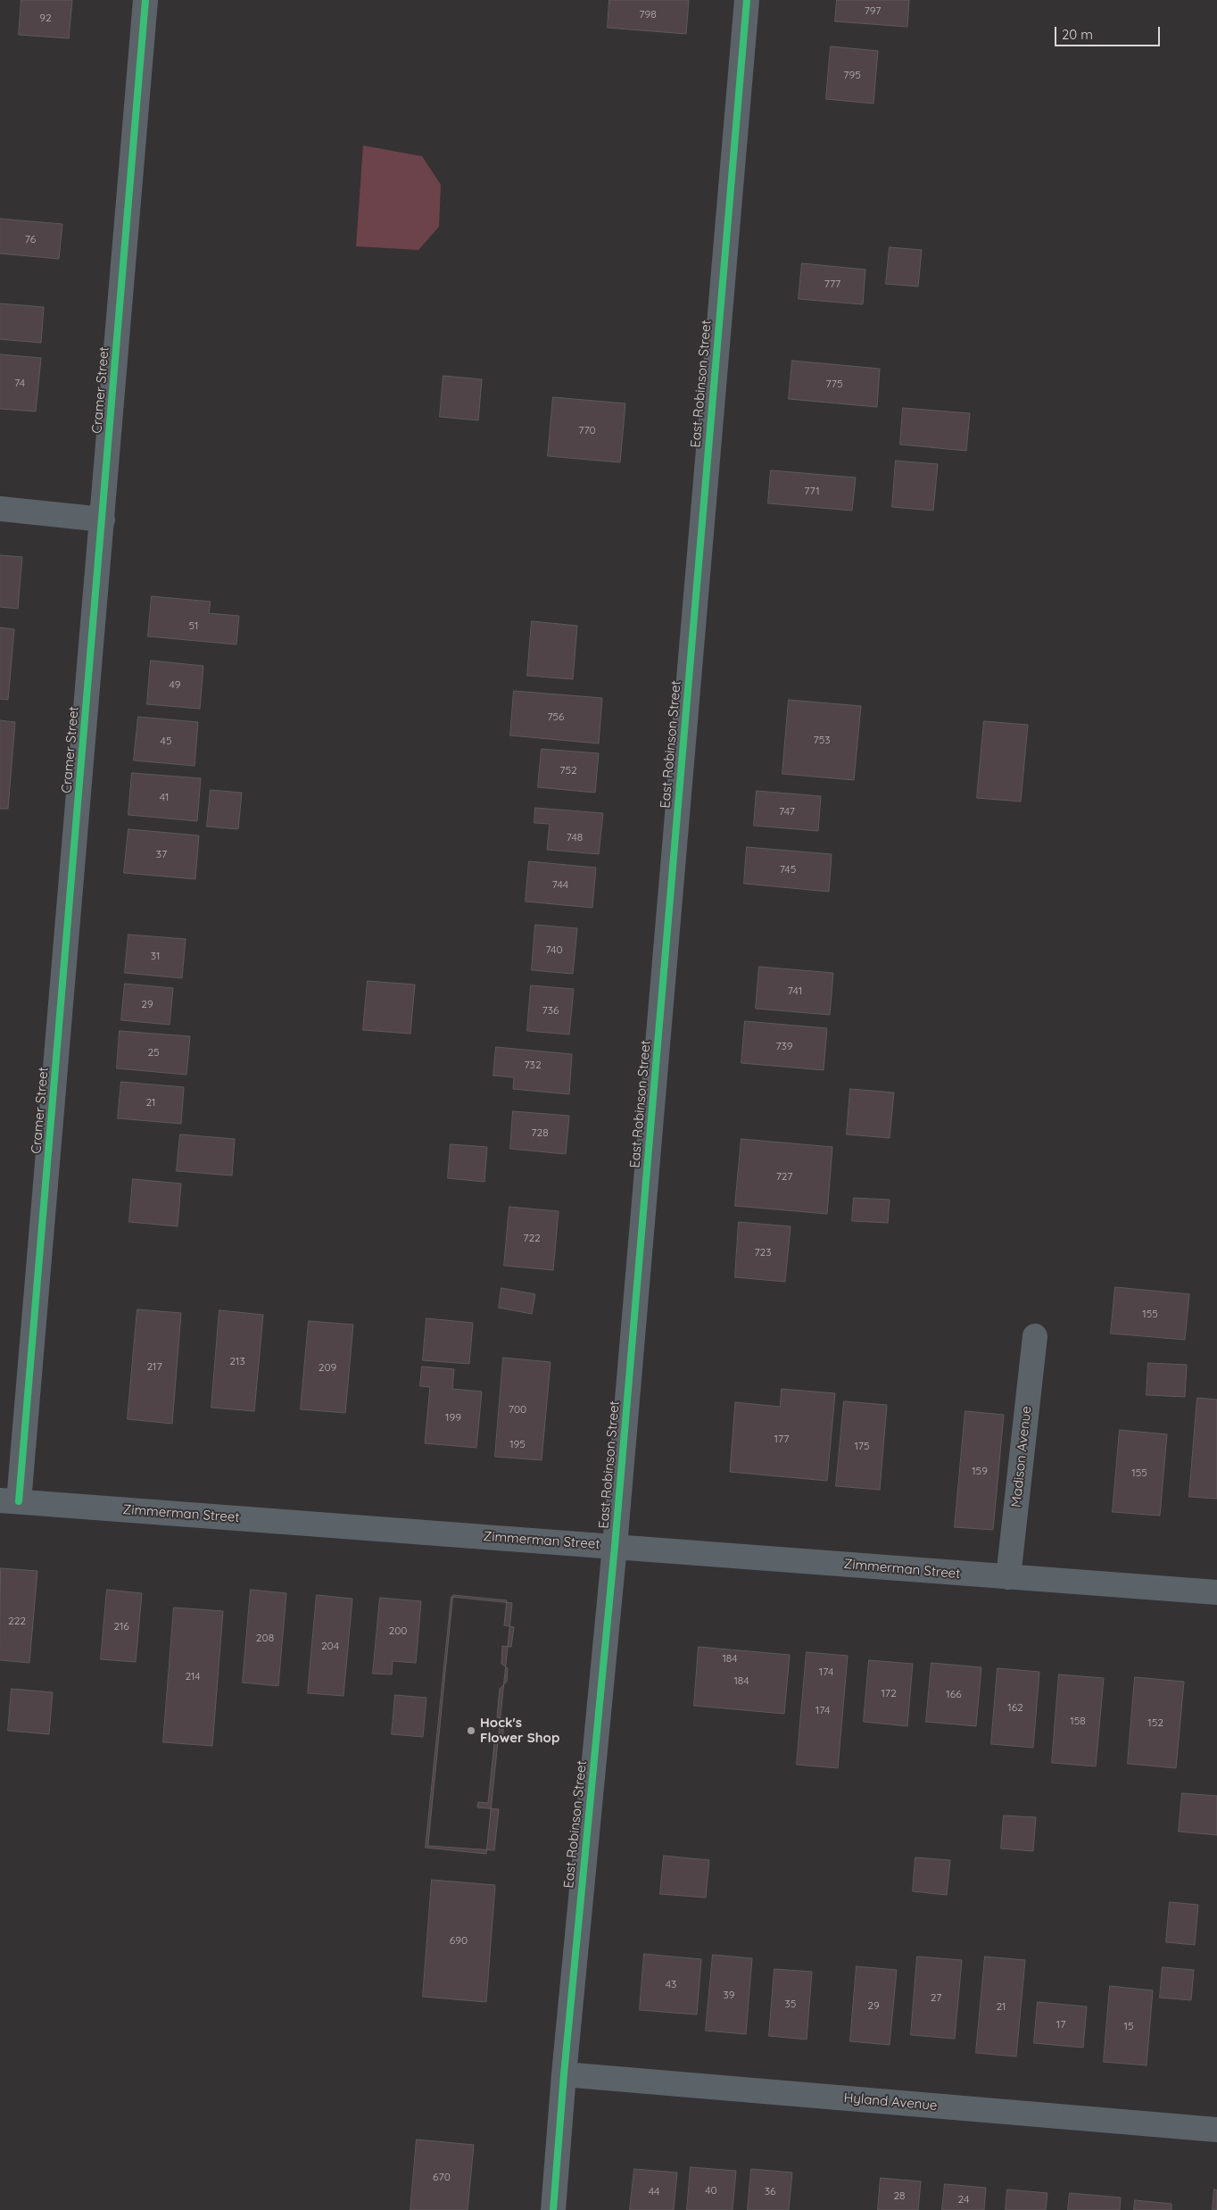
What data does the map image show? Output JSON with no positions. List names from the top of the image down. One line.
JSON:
{"streets":{"street":["East Robinson Street","Cramer Street","Madison Avenue","Zimmerman Street","Hyland Avenue"]},"crossings":[["East Robinson Street","Zimmerman Street"],["East Robinson Street","Hyland Avenue"],["Cramer Street","Zimmerman Street"],["Madison Avenue","Zimmerman Street"]],"places":["Hock's Flower Shop"],"house_numbers":["797","798","92","795","76","777","74","775","770","771","51","49","756","753","45","752","41","747","748","37","745","744","740","31","741","29","736","739","25","732","21","728","727","722","723","155","213","217","209","700","199","177","195","175","159","155","222","216","200","208","204","184","174","214","184","172","166","162","174","158","152","690","43","39","27","35","29","21","17","15","670","40","44","36","28","24"],"scale_bar":"20 m"}
